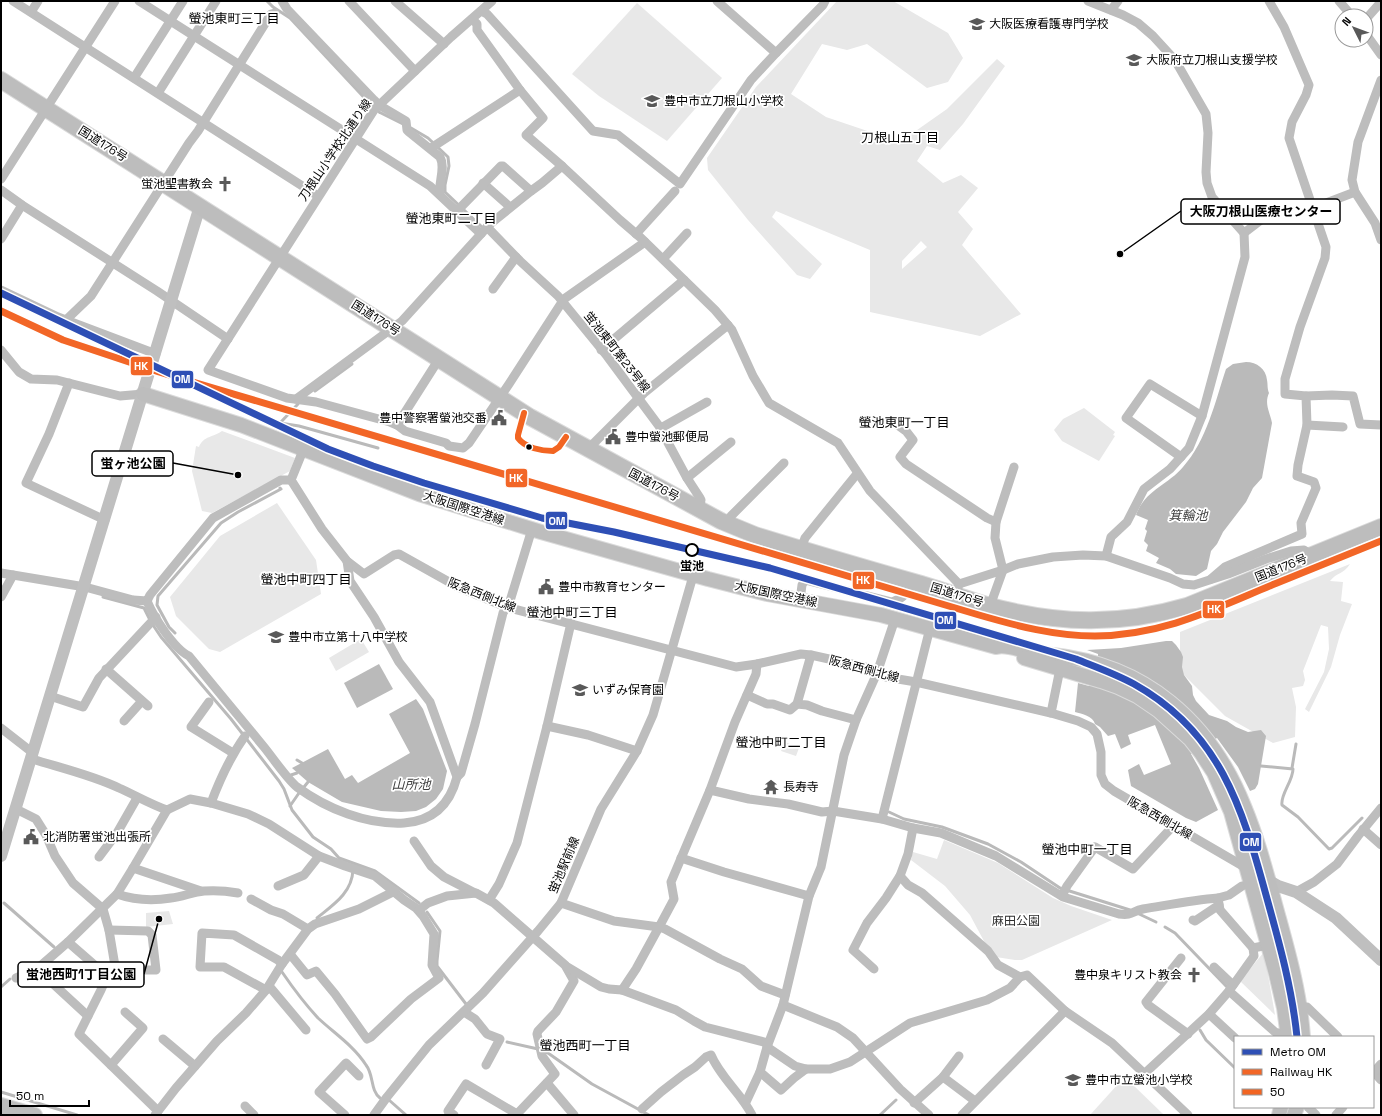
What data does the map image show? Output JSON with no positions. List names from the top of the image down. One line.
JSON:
{"streets":{"highway":["国道176号"],"main road":["大阪国際空港線"],"street":["刀根山小学校北通り線","蛍池東町第23号線","阪急西側北線","蛍池駅前線"]},"crossings":[["国道176号","刀根山小学校北通り線"],["国道176号","蛍池東町第23号線"],["刀根山小学校北通り線","蛍池東町第23号線"],["大阪国際空港線","阪急西側北線"],["大阪国際空港線","蛍池駅前線"],["阪急西側北線","蛍池駅前線"]],"districts":["螢池東町三丁目","刀根山五丁目","螢池東町二丁目","螢池東町一丁目","螢池中町四丁目","螢池中町三丁目","螢池中町二丁目","螢池中町一丁目","螢池西町一丁目"],"water":["箕輪池","山所池"],"parks":["麻田公園"],"places":{"school or university":["大阪医療看護専門学校","大阪府立刀根山支援学校","豊中市立刀根山小学校","豊中市立第十八中学校","いずみ保育園","豊中市立螢池小学校"],"church":["蛍池聖書教会","豊中泉キリスト教会"],"other":["大阪刀根山医療センター","蛍ヶ池公園","蛍池","蛍池西町1丁目公園"],"public building":["豊中警察署螢池交番","豊中螢池郵便局","豊中市教育センター","北消防署蛍池出張所"],"temple":["長寿寺"]},"lines":["metro line OM","rail line HK","transit line 50"],"legend":["Metro OM","Railway HK","50"],"scale_bar":"50 m","north":"top left"}
